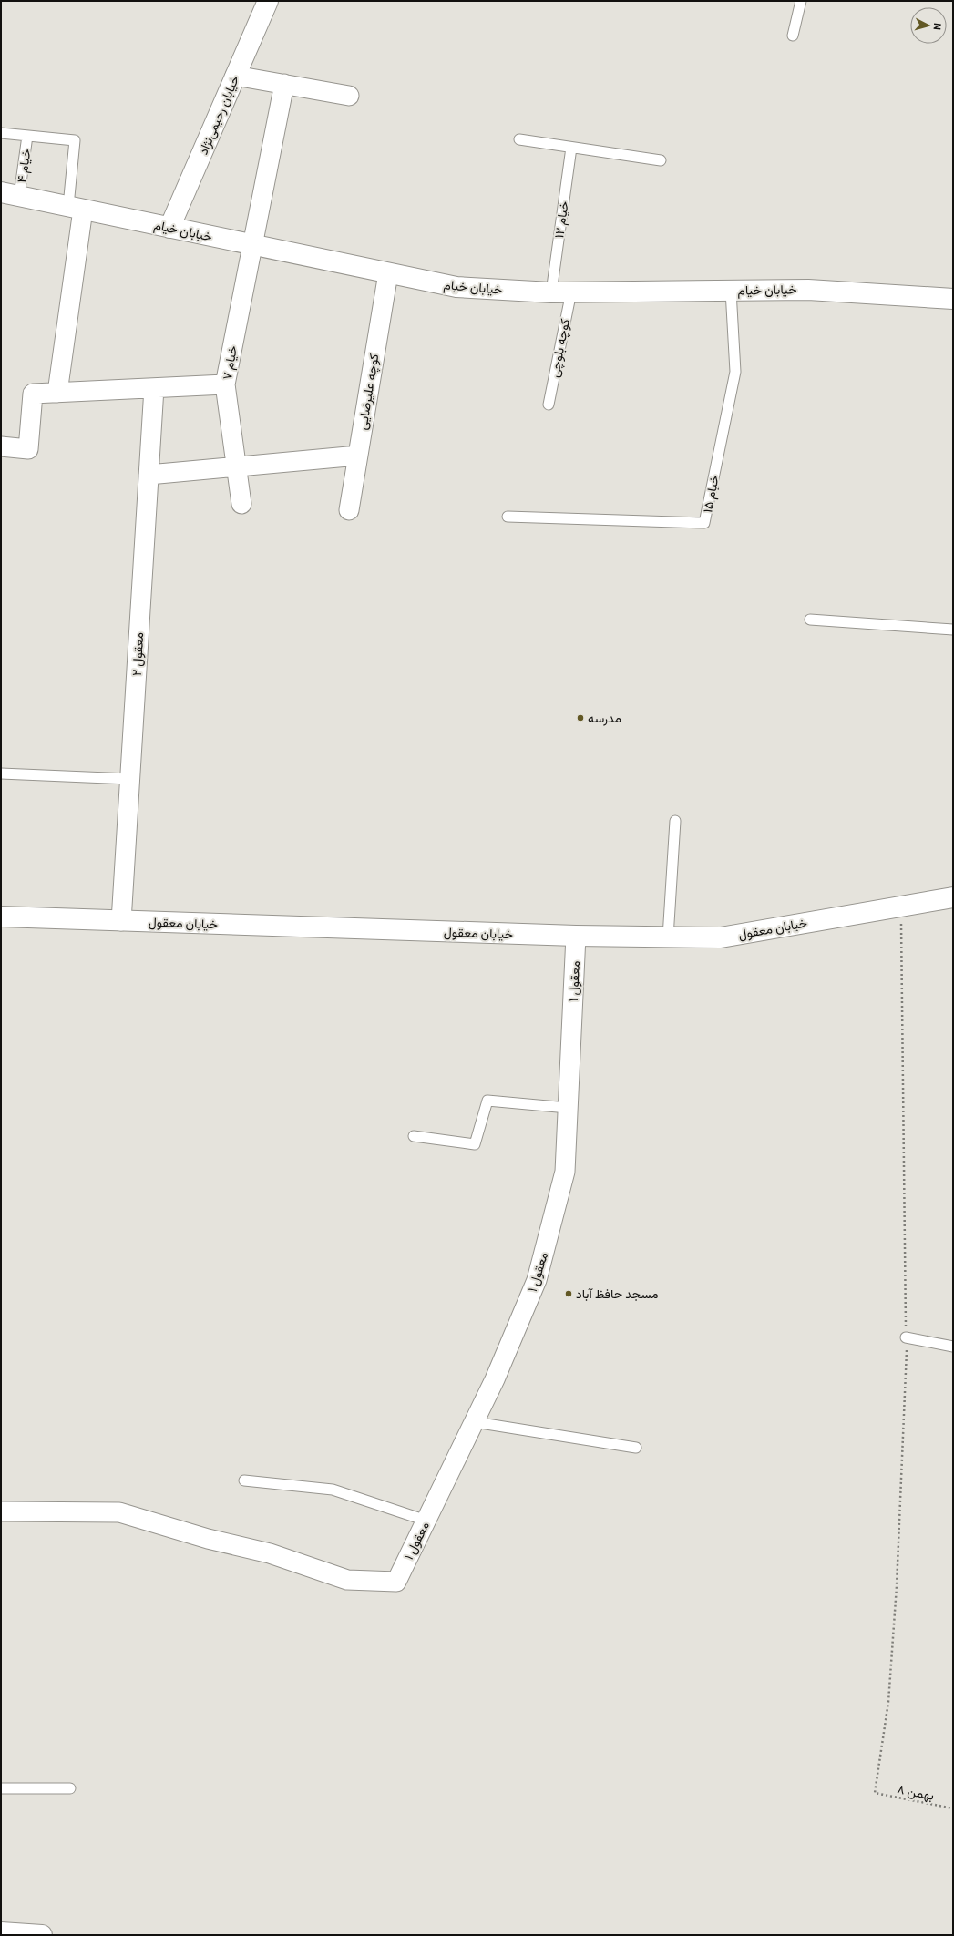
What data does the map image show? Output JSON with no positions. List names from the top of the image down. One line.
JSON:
{"streets":{"street":["خیابان رحیمی‌نژاد","خیابان خیام","خیام ۷","کوچه علیرضایی","معقول ۲","خیابان معقول","معقول ۱"],"lane":["خیام ۴","خیام ۱۲","کوچه بلوچی","خیام ۱۵"],"path":["بهمن ۸"]},"crossings":[["خیابان رحیمی‌نژاد","خیابان خیام"],["خیام ۴","خیابان خیام"],["خیام ۱۲","خیابان خیام"],["خیام ۱۲","کوچه بلوچی"],["خیابان خیام","کوچه بلوچی"],["خیابان خیام","خیام ۷"],["خیابان خیام","کوچه علیرضایی"],["خیابان خیام","خیام ۱۵"],["معقول ۲","خیابان معقول"],["خیابان معقول","معقول ۱"]],"places":["مدرسه","مسجد حافظ آباد"],"north":"right"}
